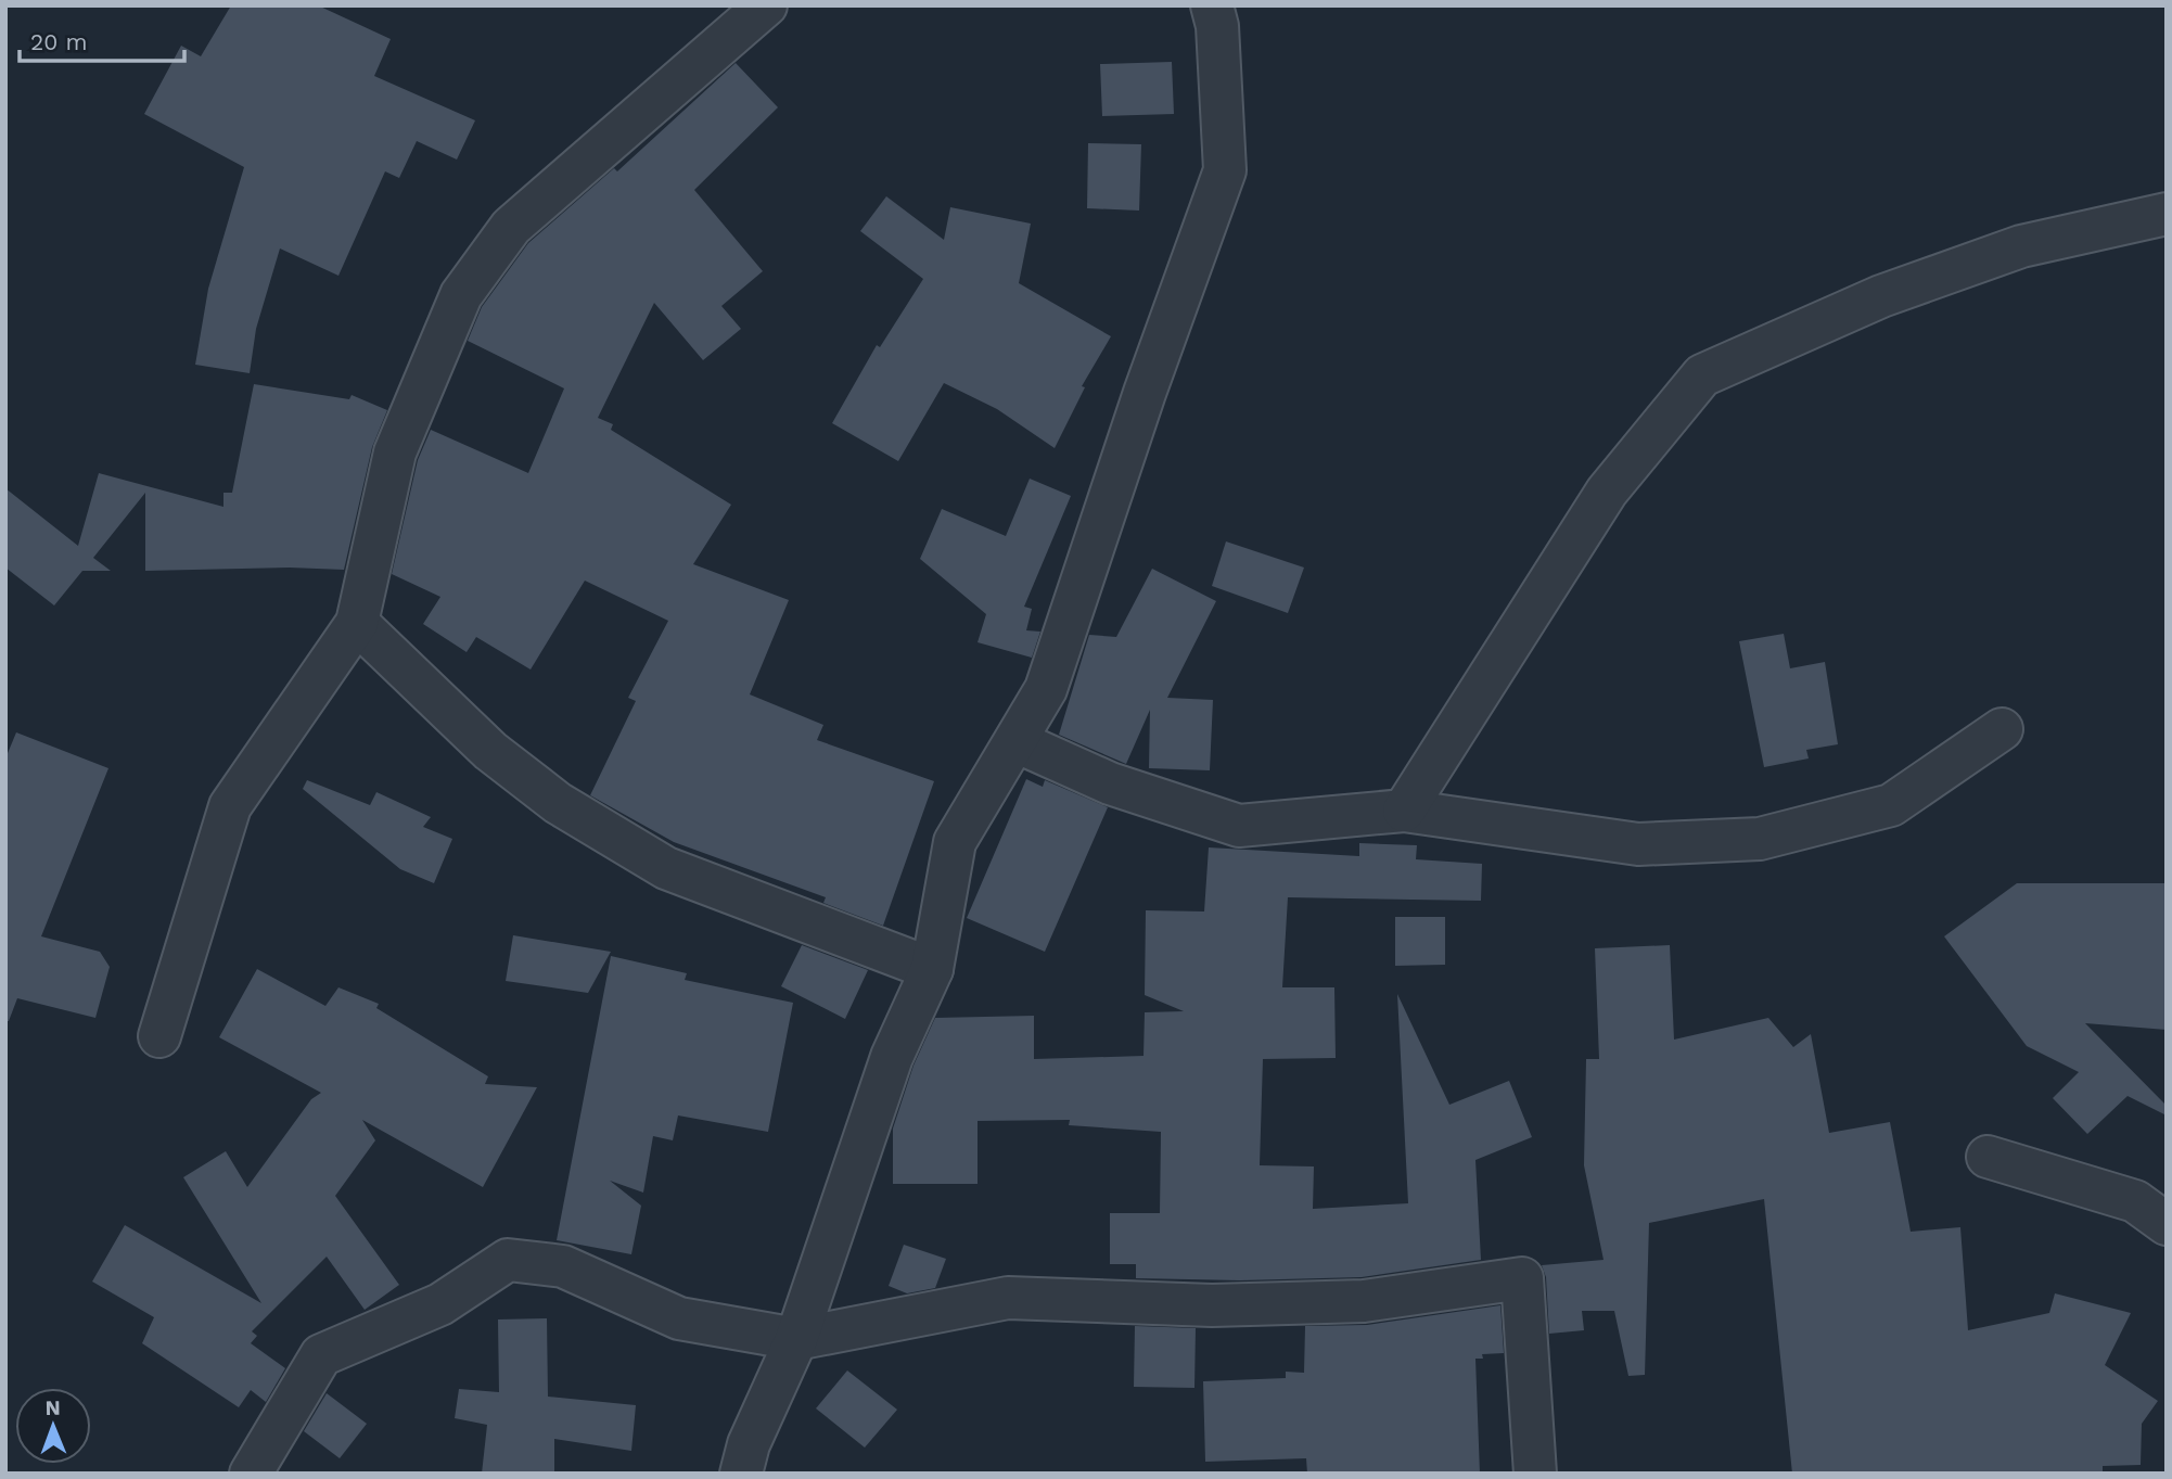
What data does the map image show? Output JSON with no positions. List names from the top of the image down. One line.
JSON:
{"scale_bar":"20 m","north":"top"}
